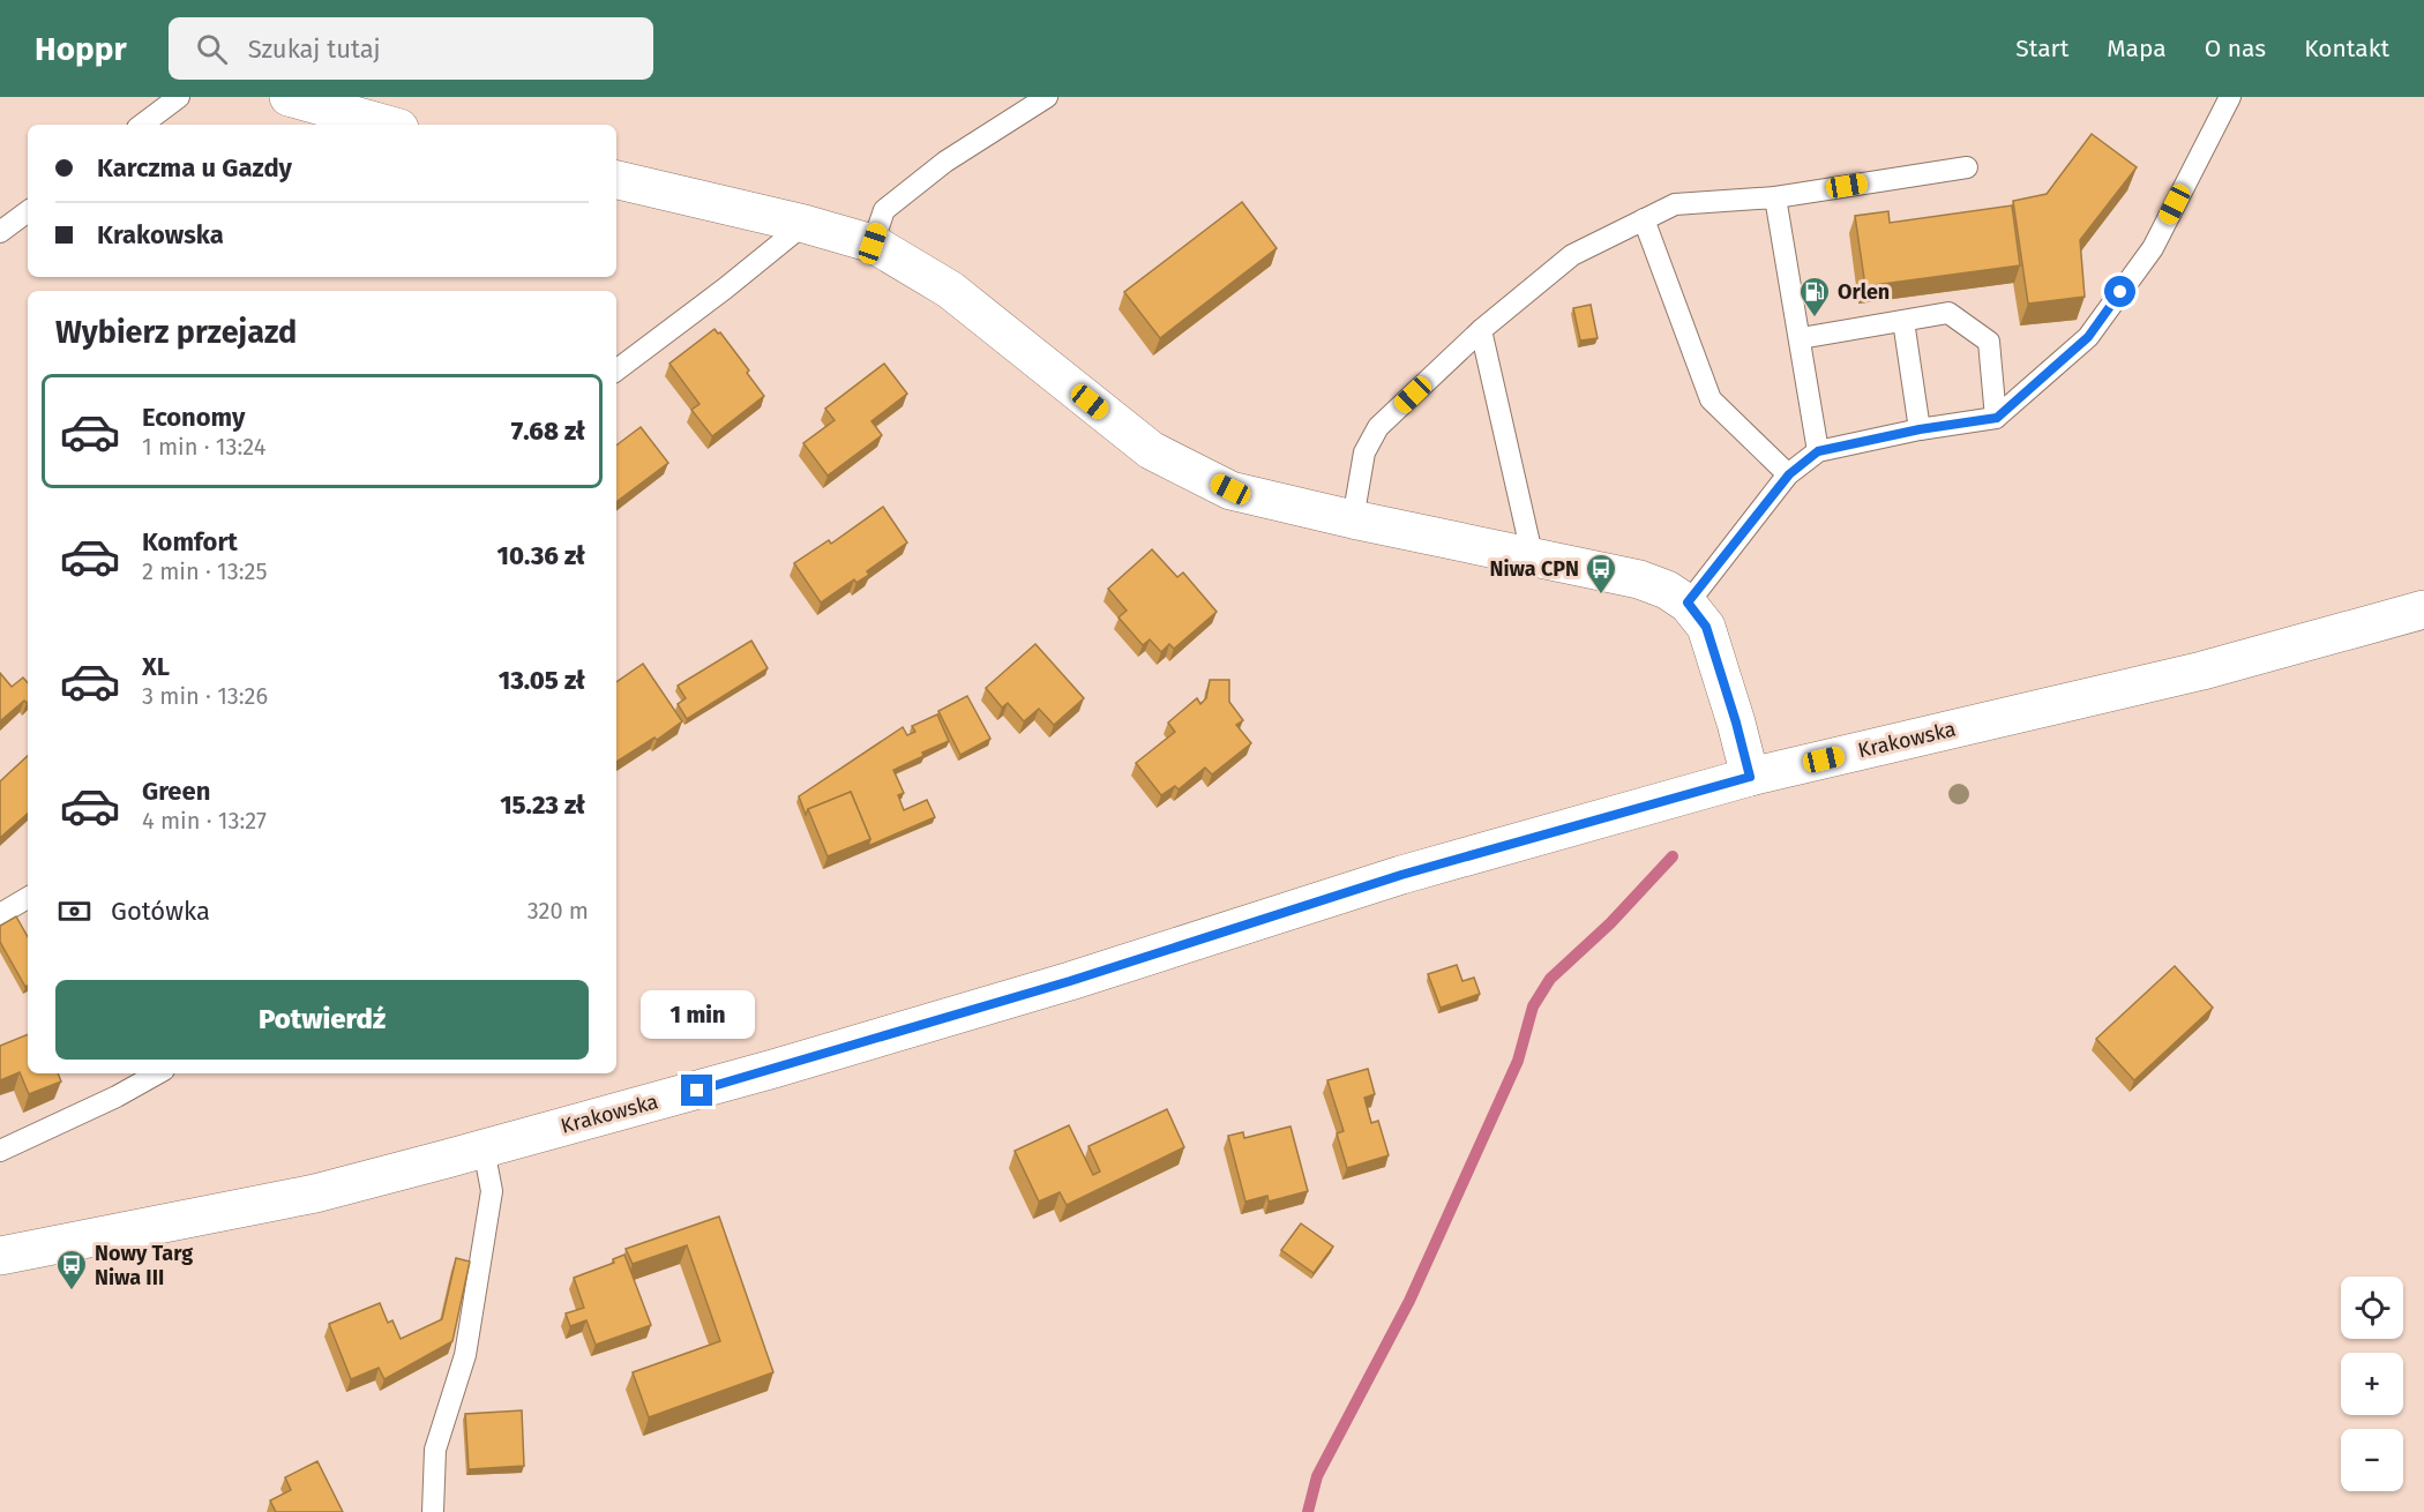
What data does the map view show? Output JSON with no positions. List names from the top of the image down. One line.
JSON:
{"streets":{"main road":["Krakowska"]},"places":{"fuel station":["Orlen"],"bus stop":["Niwa CPN","Nowy Targ Niwa III"]},"page":{"header":"Hoppr","search":"Szukaj tutaj","nav":["Start","Mapa","O nas","Kontakt"],"banner":["Karczma u Gazdy","Krakowska"],"heading":"Wybierz przejazd","list":[{"name":"Economy","note":"1 min · 13:24","value":"7.68 zł"},{"name":"Komfort","note":"2 min · 13:25","value":"10.36 zł"},{"name":"XL","note":"3 min · 13:26","value":"13.05 zł"},{"name":"Green","note":"4 min · 13:27","value":"15.23 zł"}],"pay":["Gotówka","320 m"],"buttons":"Potwierdź","bubble":"1 min","map_buttons":["+","−"]}}
